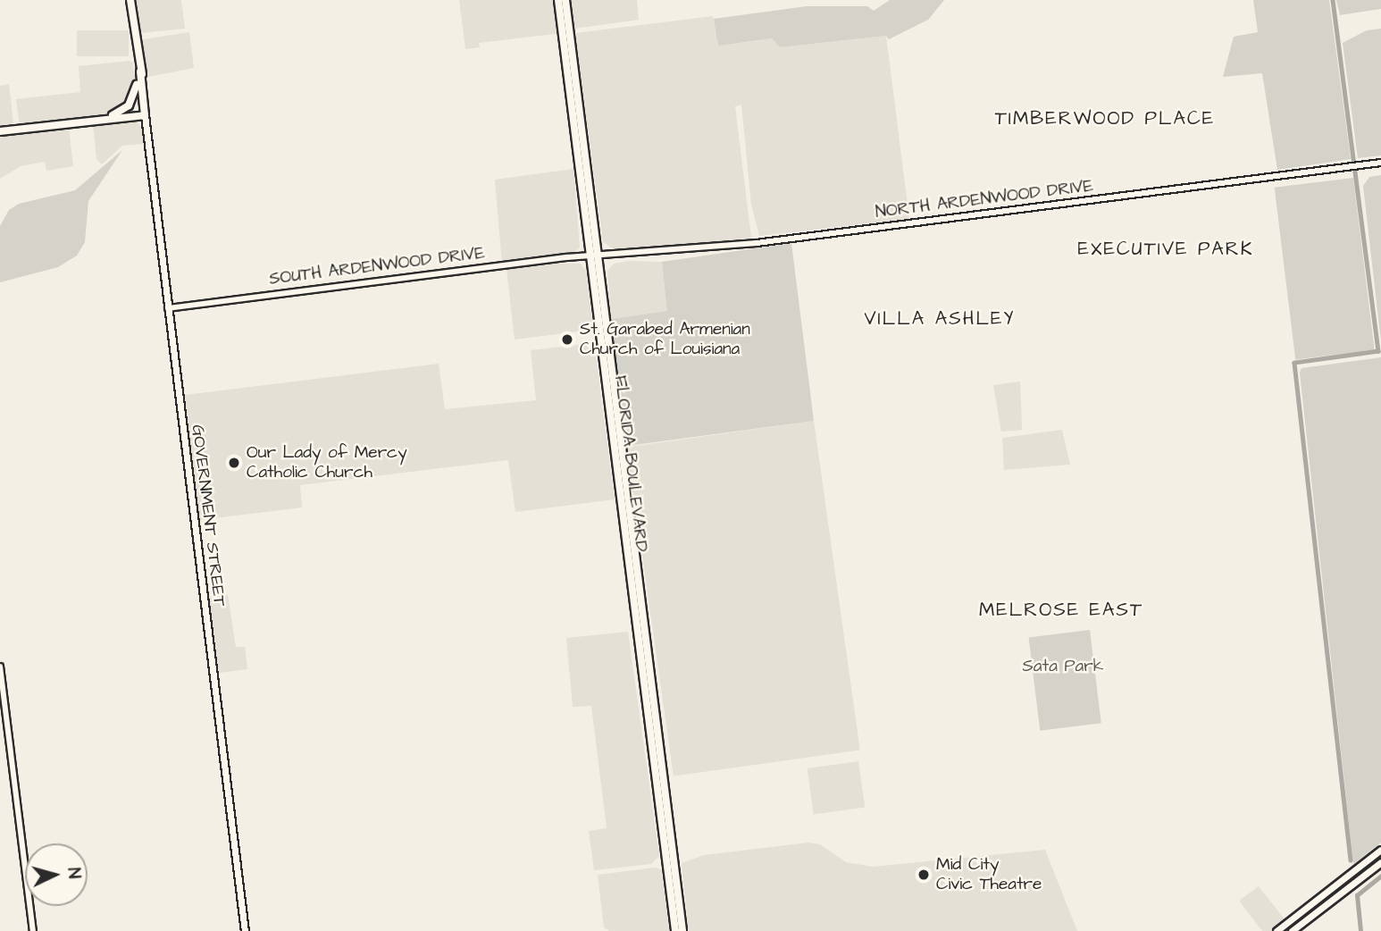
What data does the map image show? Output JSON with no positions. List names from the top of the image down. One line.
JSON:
{"streets":{"main road":["FLORIDA BOULEVARD","GOVERNMENT STREET"],"street":["NORTH ARDENWOOD DRIVE","SOUTH ARDENWOOD DRIVE"]},"crossings":[["NORTH ARDENWOOD DRIVE","SOUTH ARDENWOOD DRIVE"],["NORTH ARDENWOOD DRIVE","FLORIDA BOULEVARD"],["SOUTH ARDENWOOD DRIVE","FLORIDA BOULEVARD"],["SOUTH ARDENWOOD DRIVE","GOVERNMENT STREET"]],"districts":["TIMBERWOOD PLACE","EXECUTIVE PARK","VILLA ASHLEY","MELROSE EAST"],"parks":["Sata Park"],"places":["St. Garabed Armenian Church of Louisiana","Our Lady of Mercy Catholic Church","Mid City Civic Theatre"],"north":"right"}
